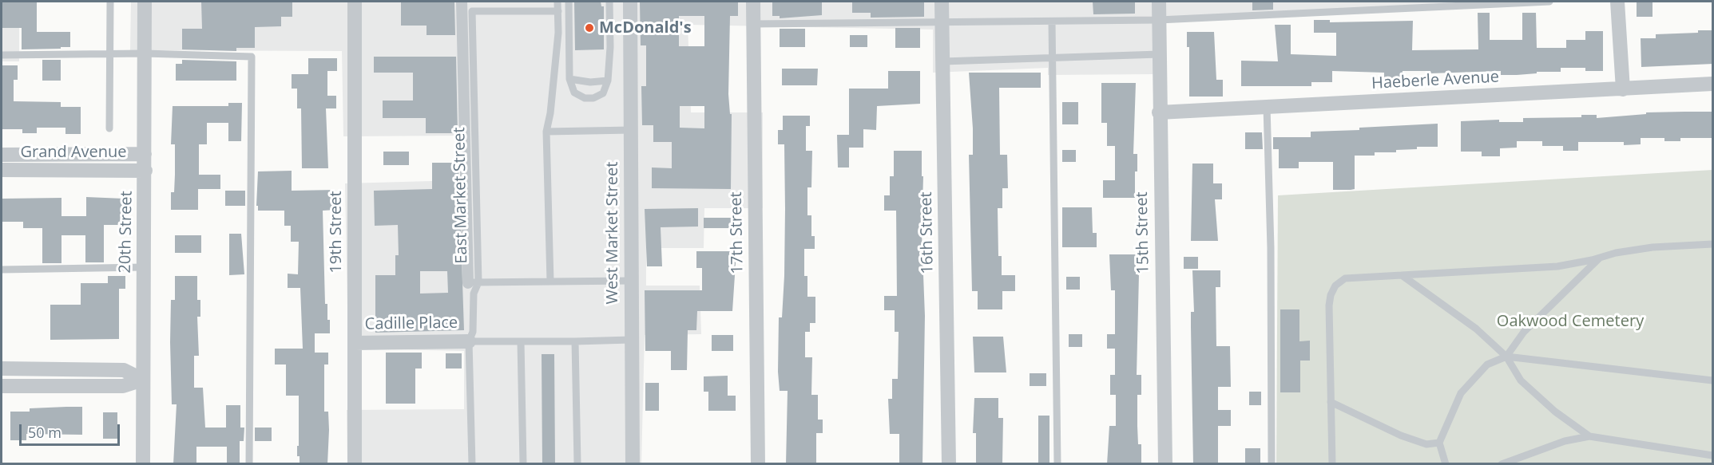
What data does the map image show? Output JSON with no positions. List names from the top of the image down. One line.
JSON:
{"streets":{"street":["Haeberle Avenue","Grand Avenue","East Market Street","20th Street","19th Street","West Market Street","17th Street","16th Street","15th Street","Cadille Place"]},"crossings":[["Haeberle Avenue","15th Street"],["Grand Avenue","20th Street"],["East Market Street","Cadille Place"],["19th Street","Cadille Place"]],"parks":["Oakwood Cemetery"],"places":["McDonald's"],"scale_bar":"50 m"}
